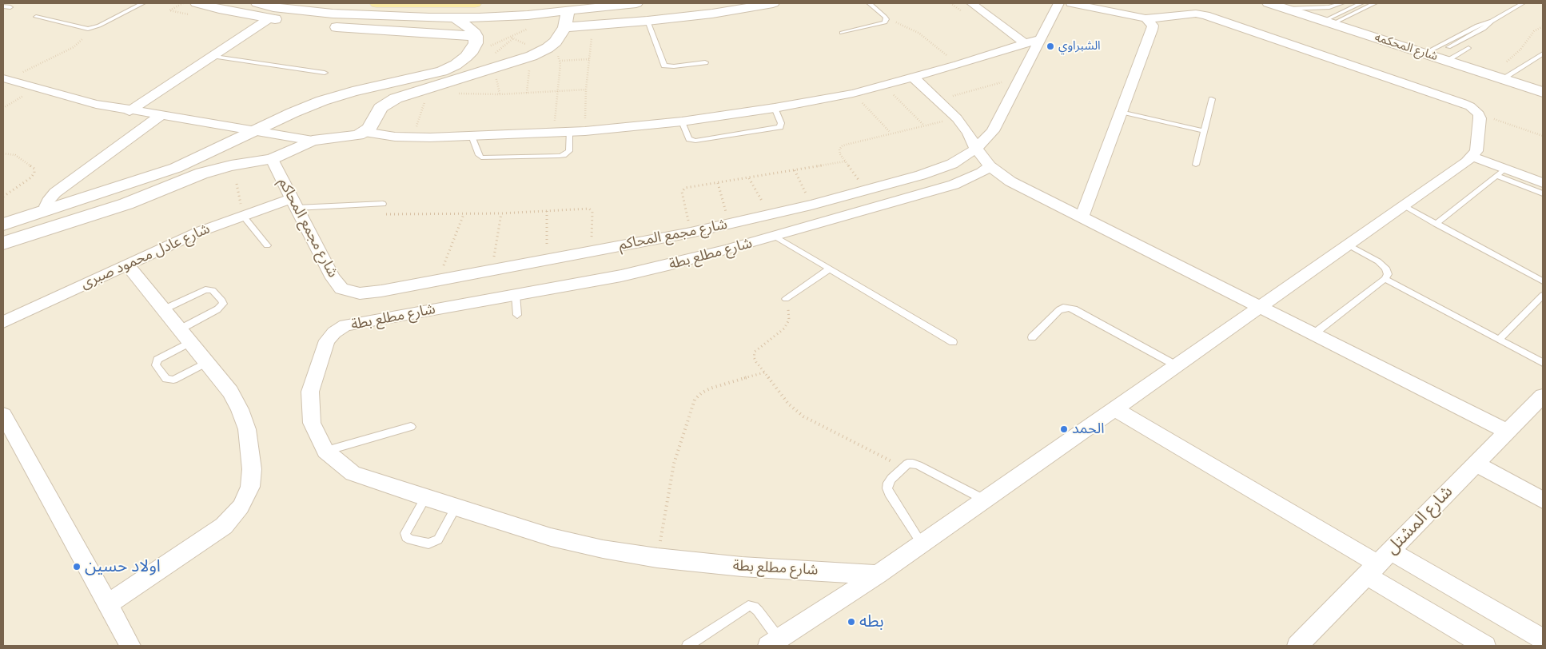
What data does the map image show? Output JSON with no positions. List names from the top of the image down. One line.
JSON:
{"streets":{"street":["شارع المحكمه","شارع مجمع المحاكم","شارع مطلع بطة","شارع عادل محمود صبرى","شارع المشتل"]},"crossings":[["شارع مجمع المحاكم","شارع عادل محمود صبرى"]],"places":["الشبراوي","الحمد","اولاد حسين","بطه"]}
